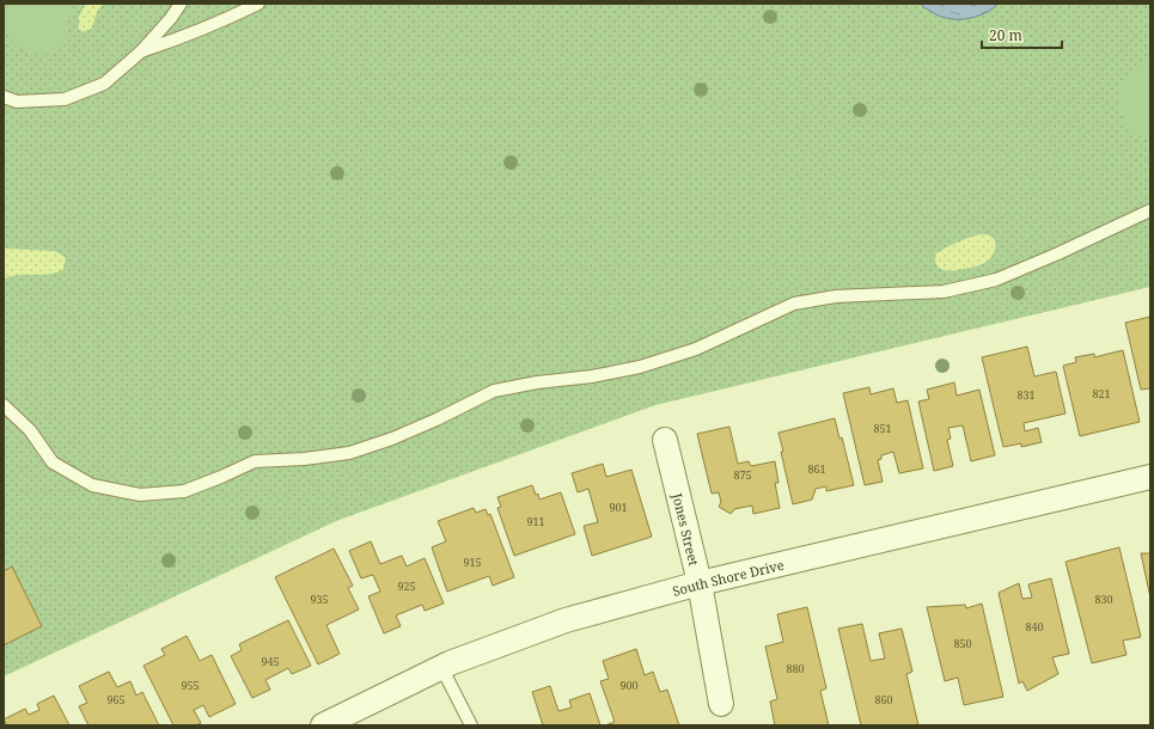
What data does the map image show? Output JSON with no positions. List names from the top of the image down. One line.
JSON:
{"streets":{"street":["Jones Street","South Shore Drive"]},"crossings":[["Jones Street","South Shore Drive"]],"house_numbers":["821","831","851","861","875","901","911","915","925","935","830","840","850","945","880","955","900","965","860"],"scale_bar":"20 m"}
